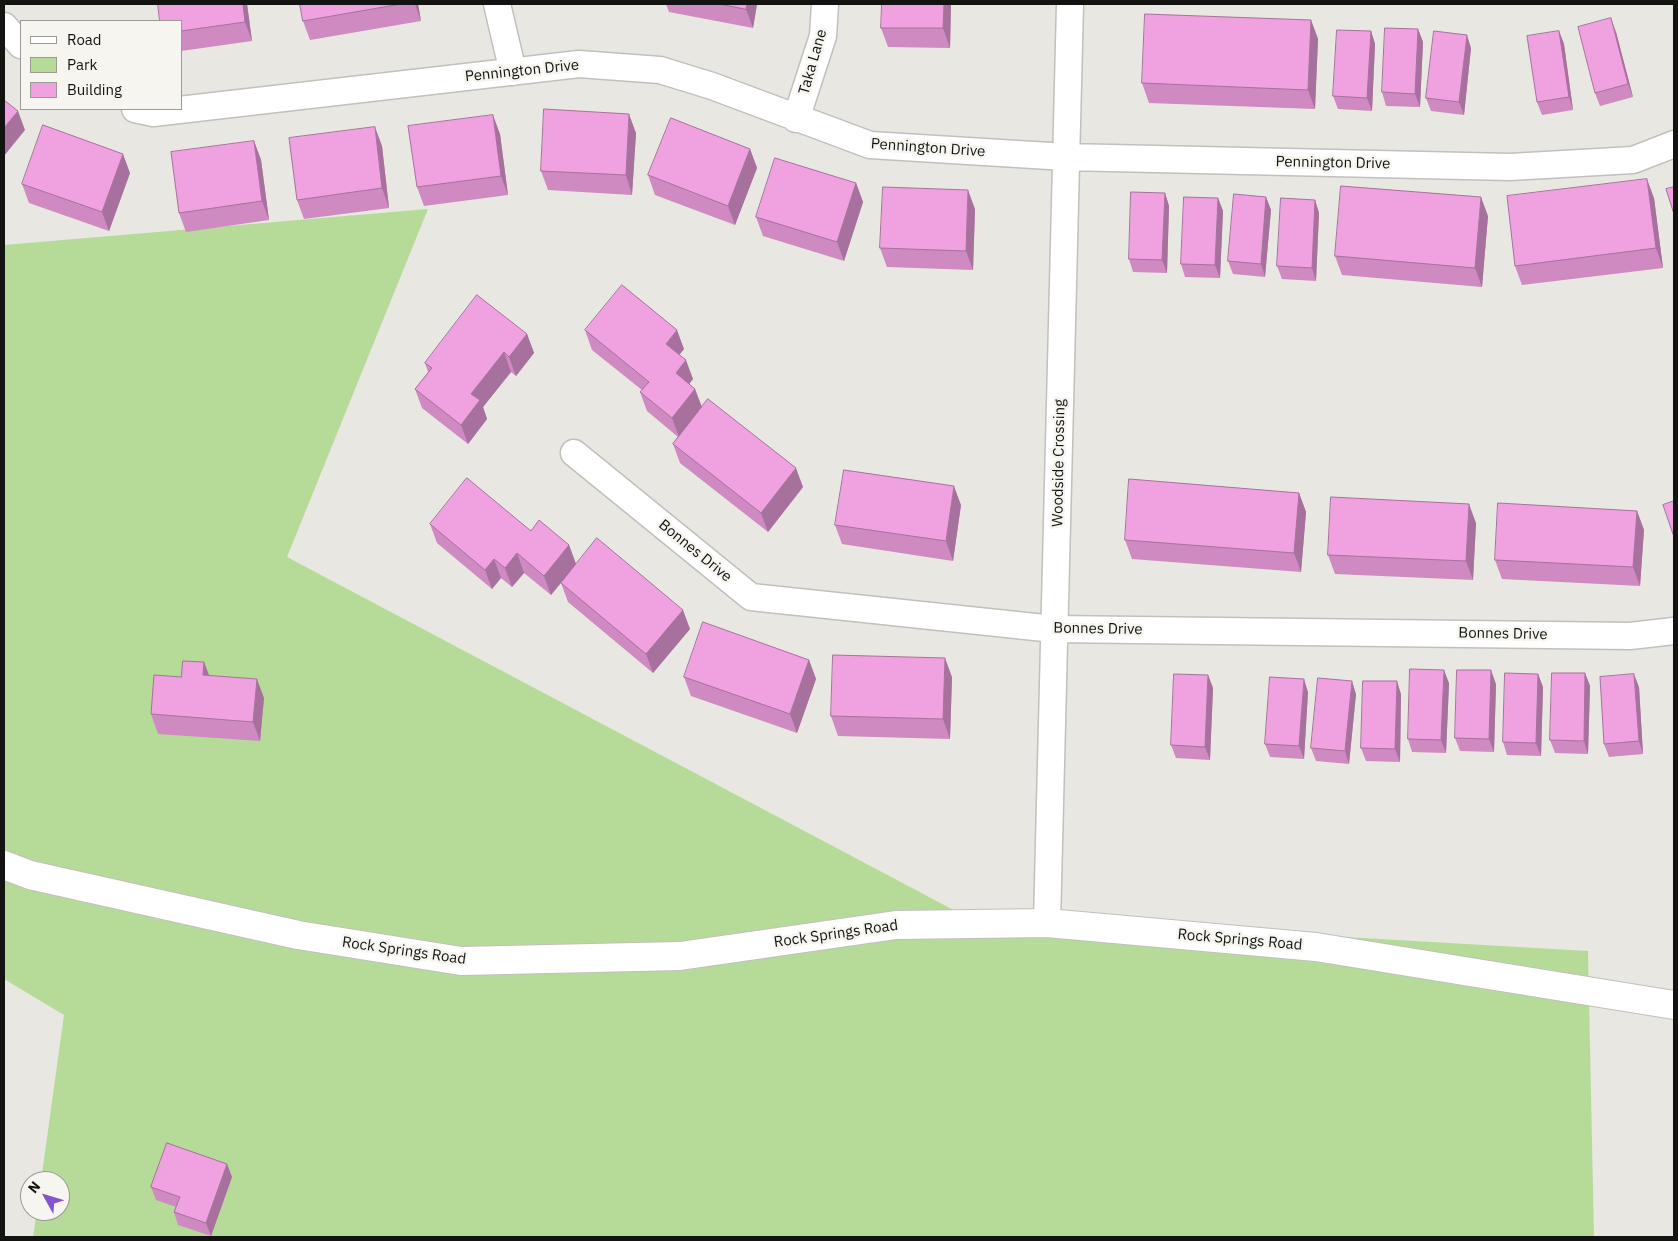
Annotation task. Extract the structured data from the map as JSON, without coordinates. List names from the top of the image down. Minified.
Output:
{"streets":{"street":["Taka Lane","Pennington Drive","Woodside Crossing","Bonnes Drive","Rock Springs Road"]},"crossings":[["Taka Lane","Pennington Drive"],["Pennington Drive","Woodside Crossing"],["Woodside Crossing","Bonnes Drive"],["Woodside Crossing","Rock Springs Road"]],"legend":["Road","Park","Building"],"north":"top left"}
